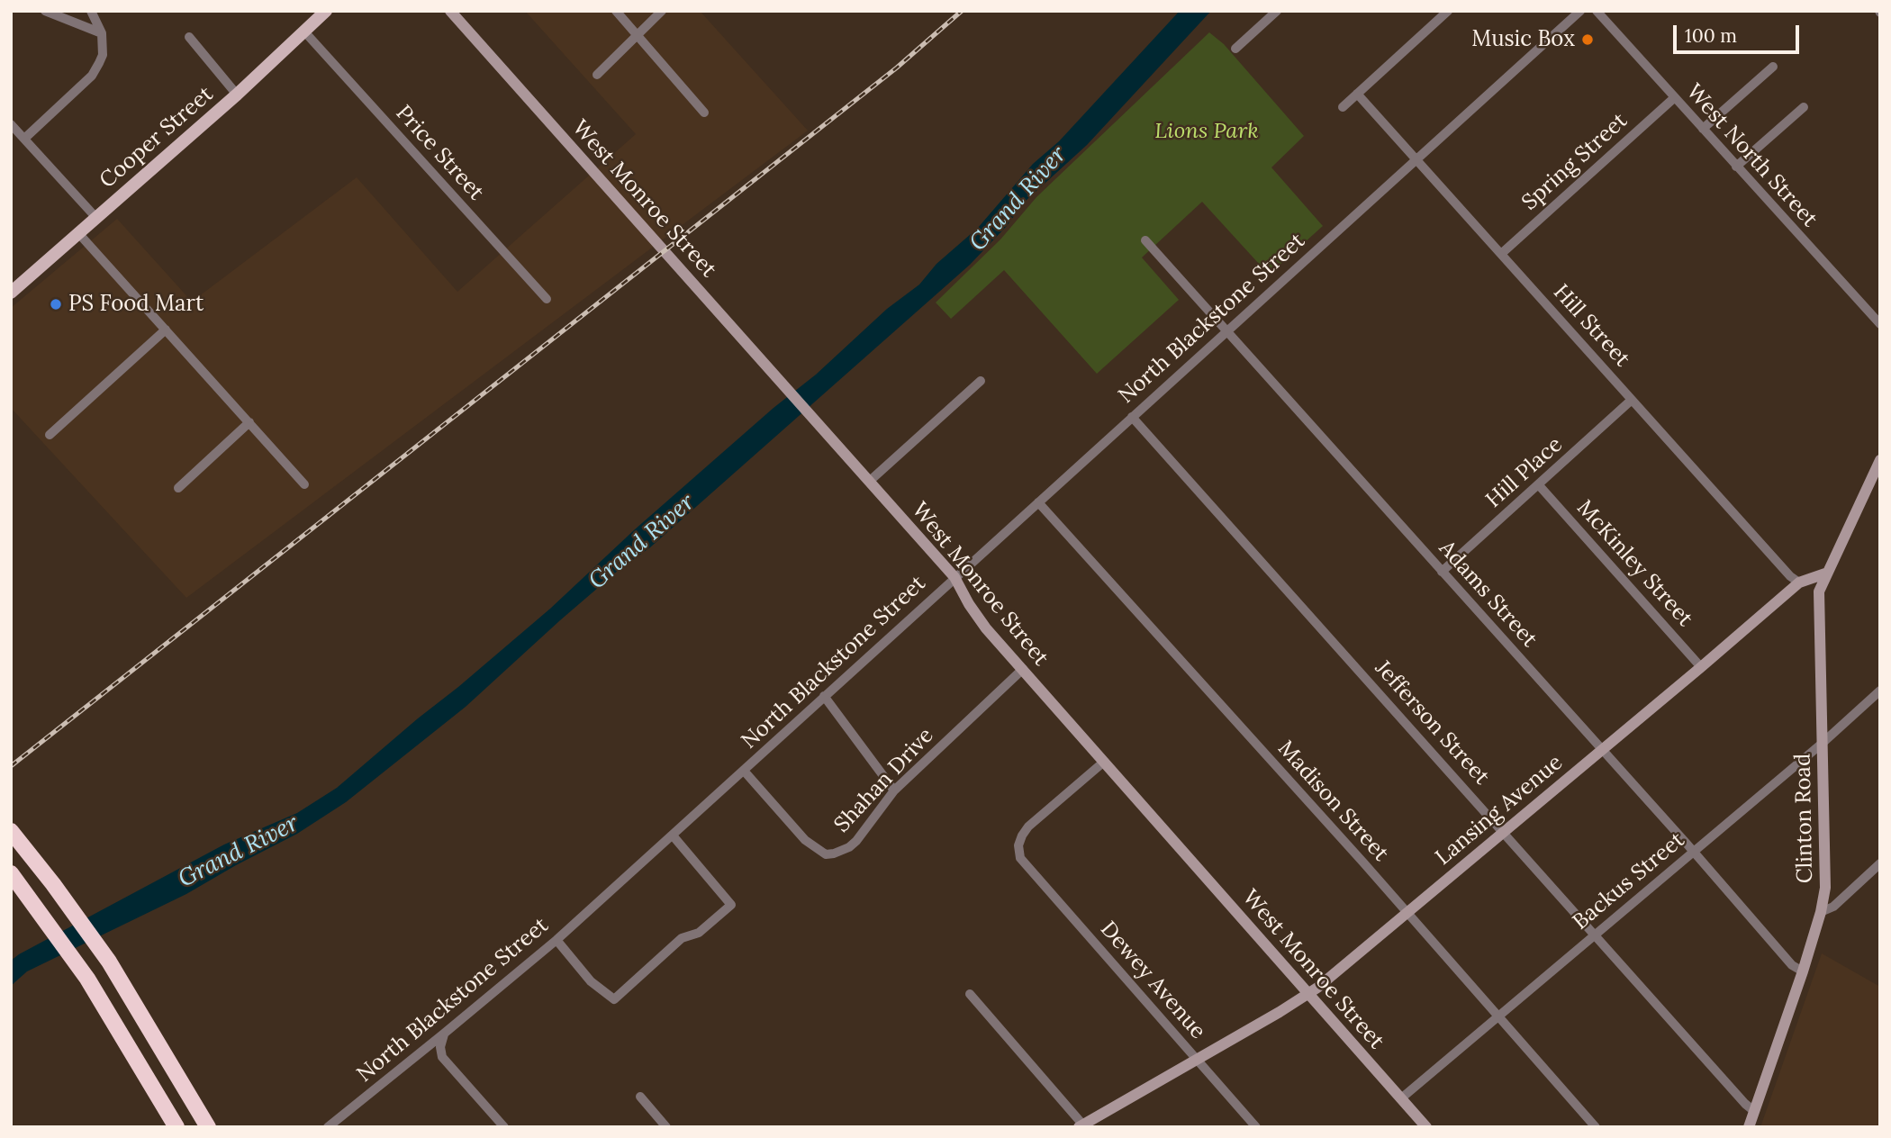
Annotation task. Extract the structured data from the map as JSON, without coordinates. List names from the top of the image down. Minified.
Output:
{"streets":{"main road":["Cooper Street","West Monroe Street","Lansing Avenue","Clinton Road"],"street":["Price Street","West North Street","Spring Street","North Blackstone Street","Hill Street","Hill Place","McKinley Street","Adams Street","Jefferson Street","Shahan Drive","Madison Street","Backus Street","Dewey Avenue"]},"crossings":[["Cooper Street","Price Street"],["West North Street","Spring Street"],["Spring Street","Hill Street"],["West Monroe Street","North Blackstone Street"],["West Monroe Street","Shahan Drive"],["West Monroe Street","Lansing Avenue"],["West Monroe Street","Backus Street"],["West Monroe Street","Dewey Avenue"],["North Blackstone Street","Hill Street"],["North Blackstone Street","Adams Street"],["North Blackstone Street","Jefferson Street"],["North Blackstone Street","Shahan Drive"],["North Blackstone Street","Madison Street"],["Hill Street","Hill Place"],["Hill Street","Lansing Avenue"],["Hill Place","McKinley Street"],["Hill Place","Adams Street"],["McKinley Street","Lansing Avenue"],["Adams Street","Lansing Avenue"],["Adams Street","Clinton Road"],["Adams Street","Backus Street"],["Jefferson Street","Lansing Avenue"],["Jefferson Street","Clinton Road"],["Jefferson Street","Backus Street"],["Madison Street","Lansing Avenue"],["Madison Street","Backus Street"],["Lansing Avenue","Clinton Road"],["Lansing Avenue","Dewey Avenue"],["Clinton Road","Backus Street"]],"water":["Grand River"],"parks":["Lions Park"],"places":["Music Box","PS Food Mart"],"scale_bar":"100 m"}
